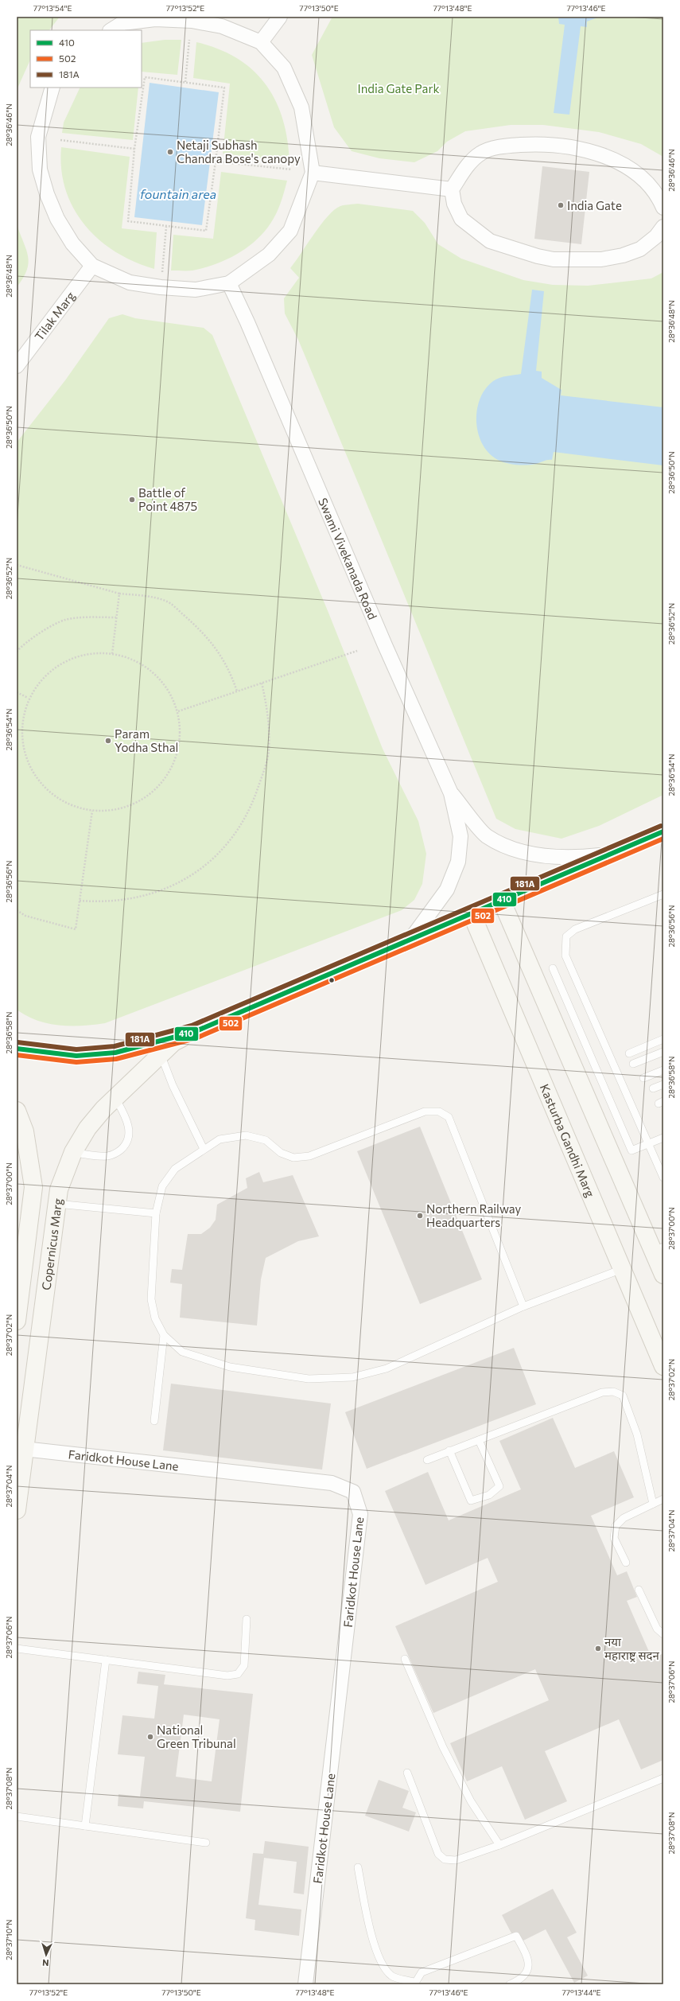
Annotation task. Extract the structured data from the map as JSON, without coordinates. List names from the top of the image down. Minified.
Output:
{"streets":{"main road":["Kasturba Gandhi Marg","Copernicus Marg"],"street":["Tilak Marg","Swami Vivekanada Road","Faridkot House Lane"]},"crossings":[["Copernicus Marg","Faridkot House Lane"]],"water":["fountain area"],"parks":["India Gate Park"],"places":["Netaji Subhash Chandra Bose's canopy","India Gate","Battle of Point 4875","Param Yodha Sthal","Northern Railway Headquarters","नया महाराष्ट्र सदन","National Green Tribunal"],"lines":["transit line 181A","transit line 410","transit line 502"],"legend":["410","502","181A"],"north":"bottom","coordinates":["77°13'54\"E","77°13'52\"E","77°13'50\"E","77°13'48\"E","77°13'46\"E","28°36'46\"N","28°36'48\"N","28°36'50\"N","28°36'52\"N","28°36'54\"N","28°36'56\"N","28°36'58\"N","28°37'00\"N","28°37'02\"N","28°37'04\"N","28°37'06\"N","28°37'08\"N","28°37'10\"N","77°13'44\"E"]}
